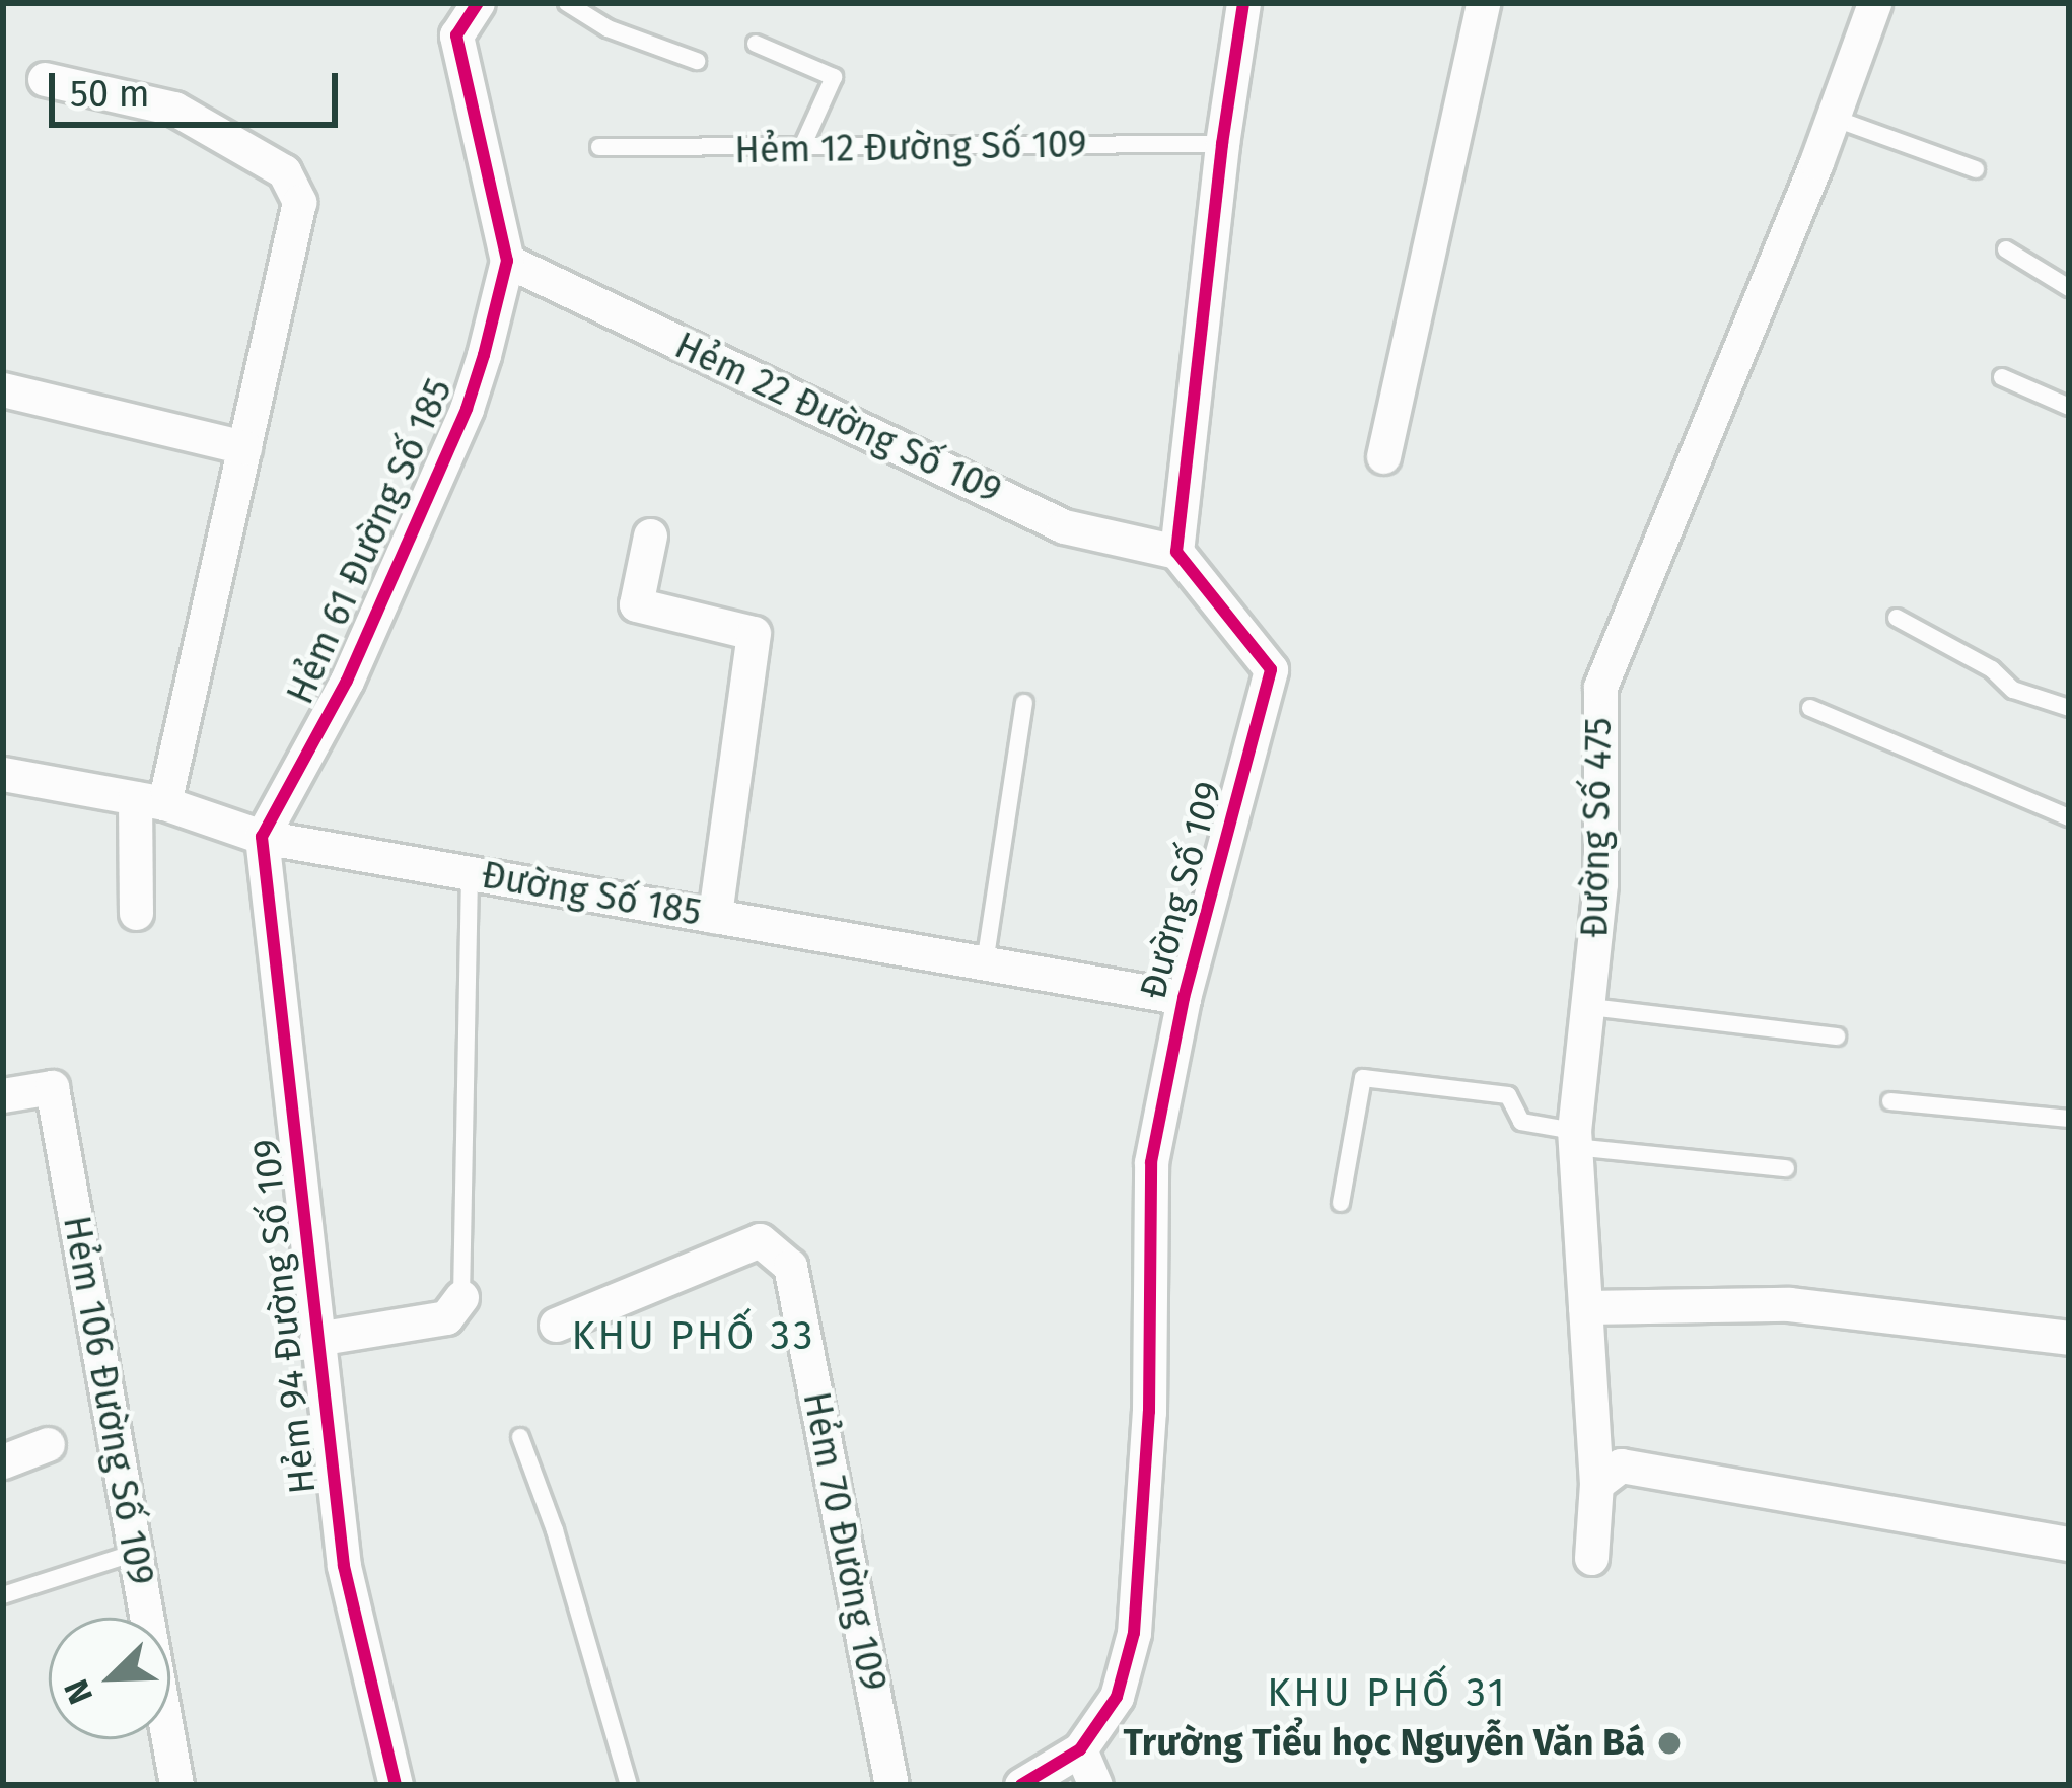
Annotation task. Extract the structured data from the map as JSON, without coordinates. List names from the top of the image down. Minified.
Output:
{"streets":{"street":["Hẻm 22 Đường Số 109","Hẻm 61 Đường Số 185","Đường Số 475","Đường Số 109","Đường Số 185","Hẻm 94 Đường Số 109","Hẻm 106 Đường Số 109","Hẻm 70 Đường 109"],"lane":["Hẻm 12 Đường Số 109"]},"crossings":[["Hẻm 22 Đường Số 109","Hẻm 61 Đường Số 185"],["Hẻm 22 Đường Số 109","Đường Số 109"],["Hẻm 61 Đường Số 185","Đường Số 185"],["Hẻm 61 Đường Số 185","Hẻm 94 Đường Số 109"],["Đường Số 109","Đường Số 185"],["Đường Số 185","Hẻm 94 Đường Số 109"]],"districts":["KHU PHỐ 33","KHU PHỐ 31"],"places":["Trường Tiểu học Nguyễn Văn Bá"],"scale_bar":"50 m","north":"bottom left"}
